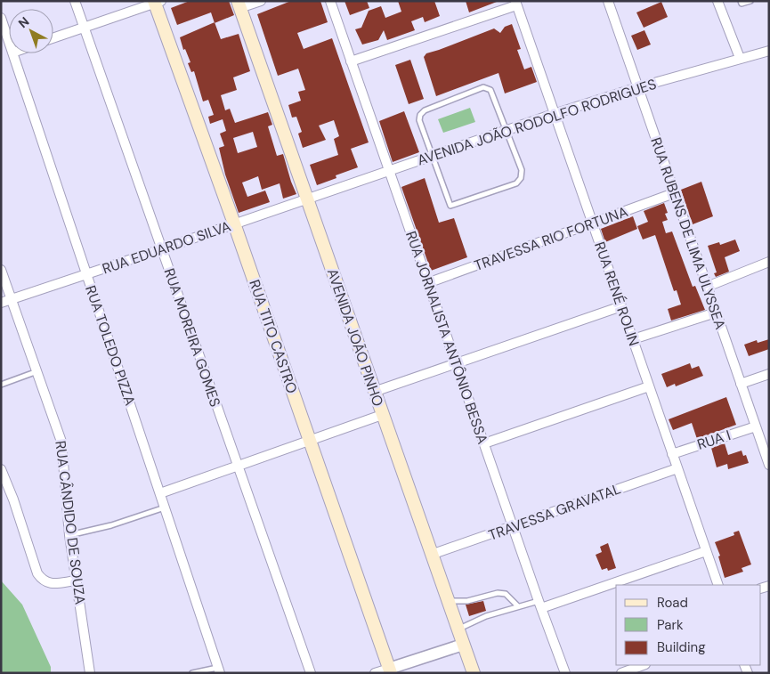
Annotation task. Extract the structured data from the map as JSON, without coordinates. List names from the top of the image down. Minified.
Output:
{"streets":{"main road":["RUA TITO CASTRO","AVENIDA JOÃO PINHO"],"street":["AVENIDA JOÃO RODOLFO RODRIGUES","RUA RUBENS DE LIMA ULYSSEA","TRAVESSA RIO FORTUNA","RUA EDUARDO SILVA","RUA RENÉ ROLIN","RUA MOREIRA GOMES","RUA JORNALISTA ANTÔNIO BESSA","RUA TOLEDO PIZZA","RUA I","TRAVESSA GRAVATAL","RUA CÂNDIDO DE SOUZA"]},"crossings":[["AVENIDA JOÃO RODOLFO RODRIGUES","RUA RUBENS DE LIMA ULYSSEA"],["AVENIDA JOÃO RODOLFO RODRIGUES","RUA EDUARDO SILVA"],["AVENIDA JOÃO RODOLFO RODRIGUES","RUA RENÉ ROLIN"],["AVENIDA JOÃO RODOLFO RODRIGUES","AVENIDA JOÃO PINHO"],["AVENIDA JOÃO RODOLFO RODRIGUES","RUA JORNALISTA ANTÔNIO BESSA"],["RUA RUBENS DE LIMA ULYSSEA","TRAVESSA RIO FORTUNA"],["RUA RUBENS DE LIMA ULYSSEA","RUA I"],["TRAVESSA RIO FORTUNA","RUA RENÉ ROLIN"],["TRAVESSA RIO FORTUNA","RUA JORNALISTA ANTÔNIO BESSA"],["RUA EDUARDO SILVA","RUA TITO CASTRO"],["RUA EDUARDO SILVA","RUA MOREIRA GOMES"],["RUA EDUARDO SILVA","AVENIDA JOÃO PINHO"],["RUA EDUARDO SILVA","RUA TOLEDO PIZZA"],["RUA EDUARDO SILVA","RUA CÂNDIDO DE SOUZA"],["RUA RENÉ ROLIN","RUA I"],["RUA RENÉ ROLIN","TRAVESSA GRAVATAL"],["AVENIDA JOÃO PINHO","TRAVESSA GRAVATAL"],["RUA JORNALISTA ANTÔNIO BESSA","TRAVESSA GRAVATAL"]],"legend":["Road","Park","Building"],"north":"top left"}
